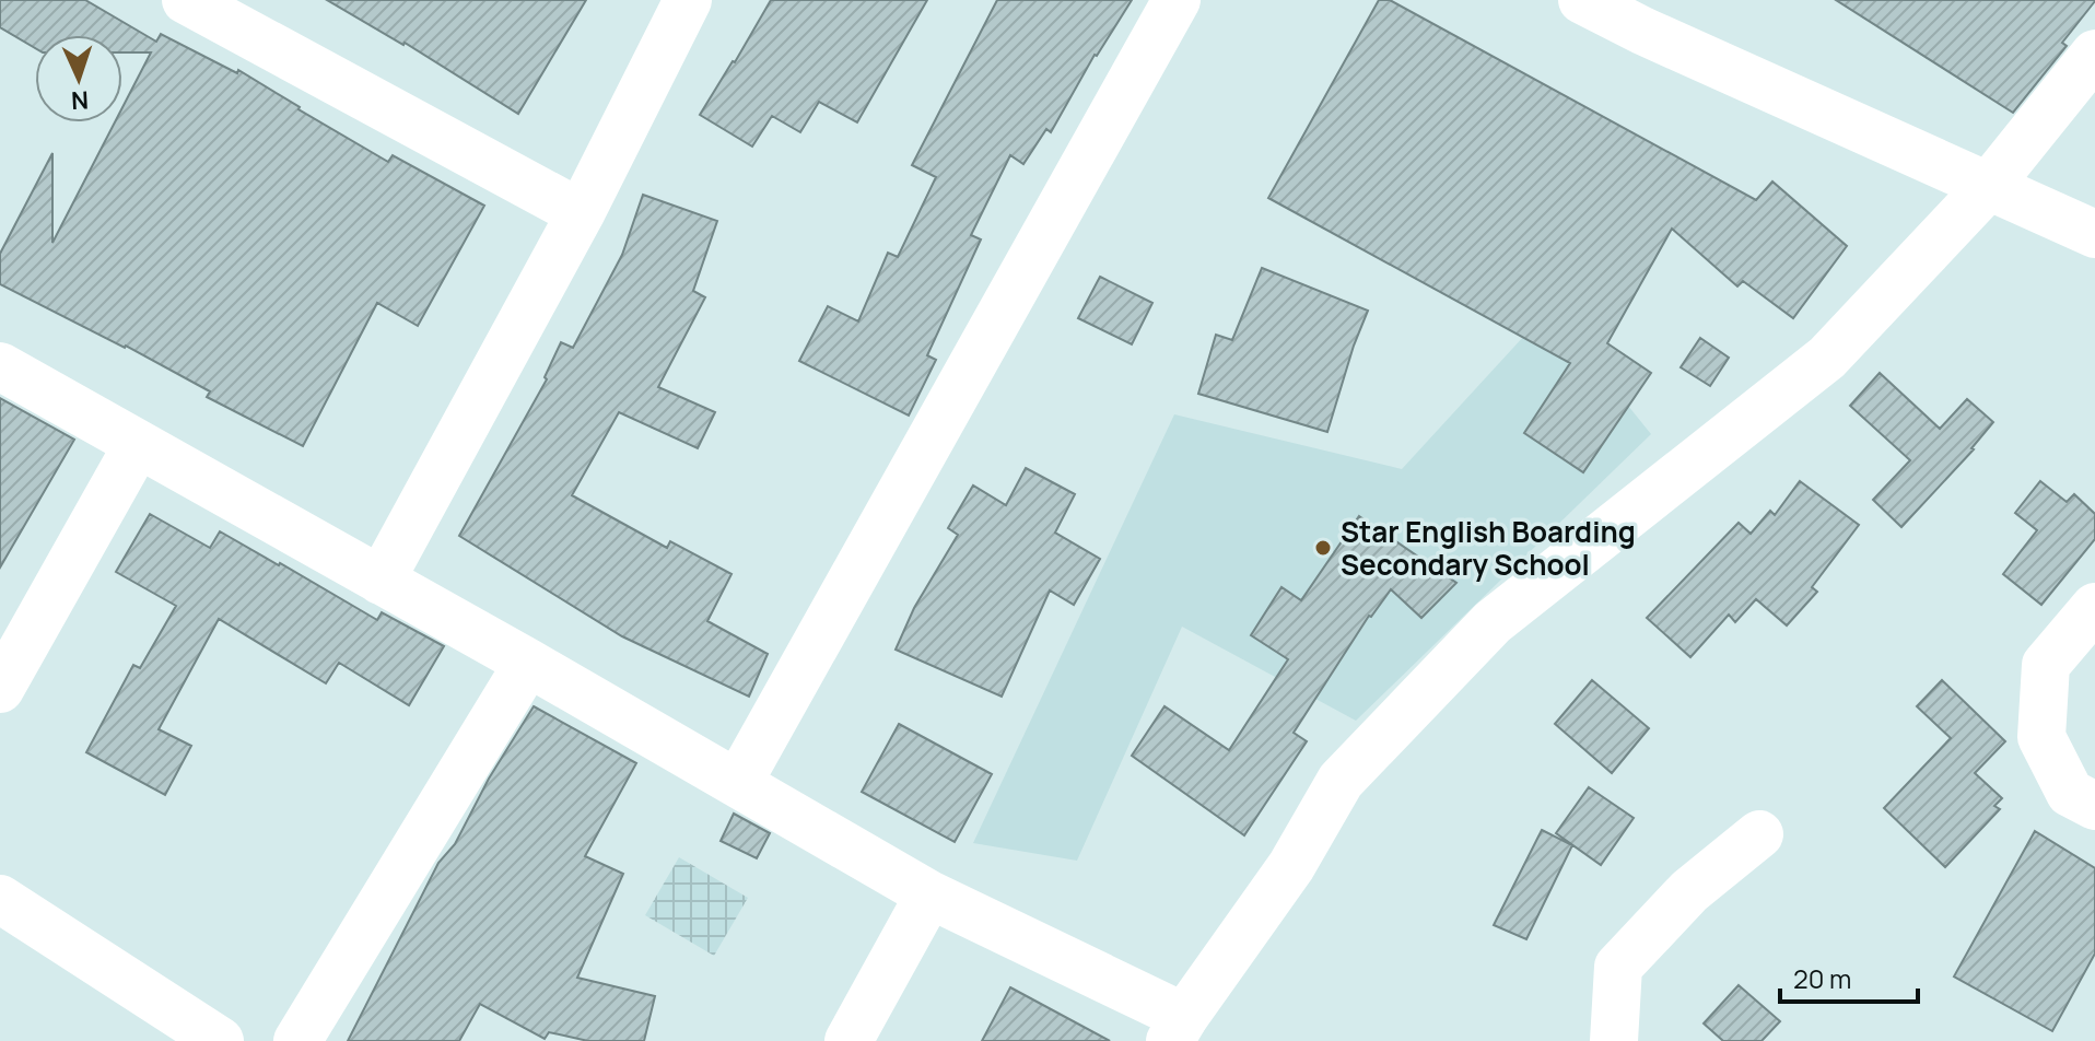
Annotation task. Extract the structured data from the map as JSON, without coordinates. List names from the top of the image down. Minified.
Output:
{"places":["Star English Boarding Secondary School"],"scale_bar":"20 m","north":"bottom"}
